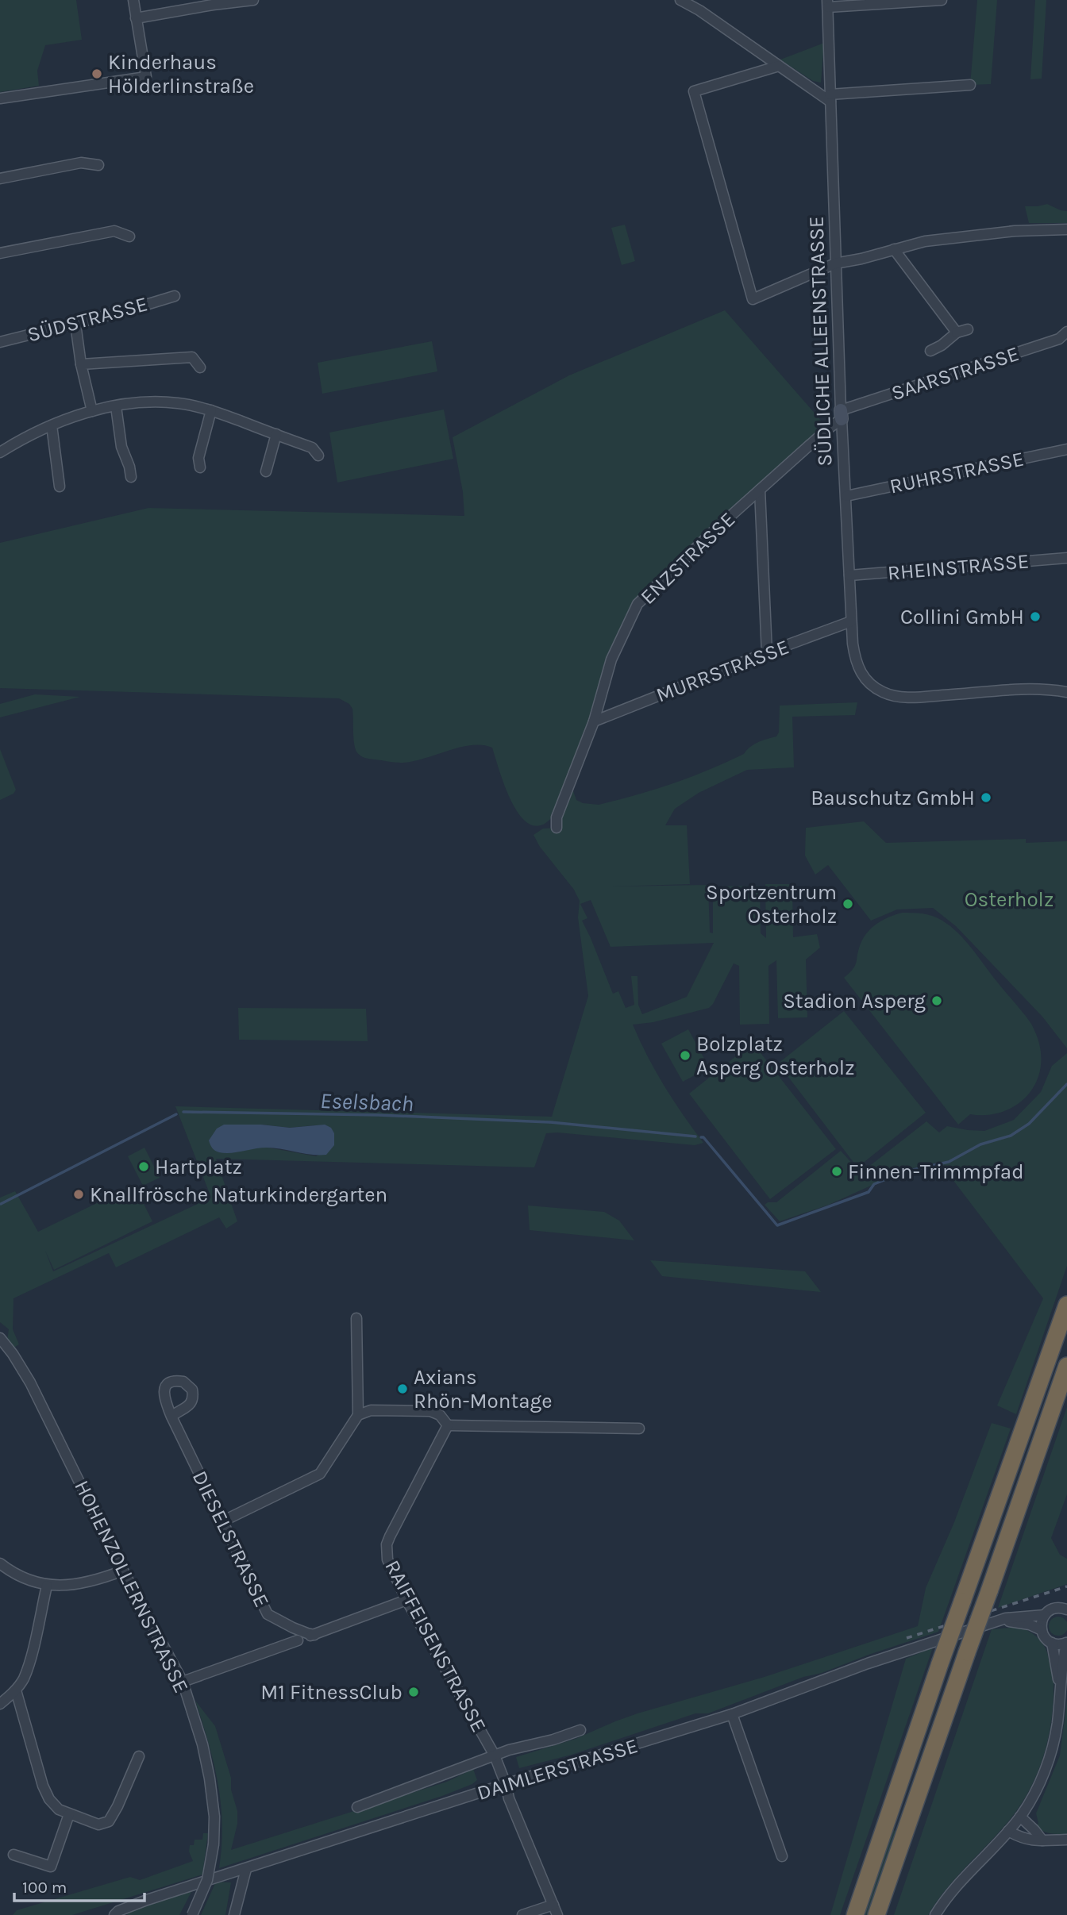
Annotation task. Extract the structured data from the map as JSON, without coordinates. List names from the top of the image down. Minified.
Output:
{"streets":{"street":["SÜDSTRASSE","SÜDLICHE ALLEENSTRASSE","SAARSTRASSE","RUHRSTRASSE","ENZSTRASSE","RHEINSTRASSE","MURRSTRASSE","DIESELSTRASSE","HOHENZOLLERNSTRASSE","RAIFFEISENSTRASSE","DAIMLERSTRASSE"]},"crossings":[["SÜDLICHE ALLEENSTRASSE","SAARSTRASSE"],["SÜDLICHE ALLEENSTRASSE","RUHRSTRASSE"],["SÜDLICHE ALLEENSTRASSE","ENZSTRASSE"],["SÜDLICHE ALLEENSTRASSE","RHEINSTRASSE"],["SÜDLICHE ALLEENSTRASSE","MURRSTRASSE"],["SAARSTRASSE","ENZSTRASSE"],["ENZSTRASSE","MURRSTRASSE"],["RAIFFEISENSTRASSE","DAIMLERSTRASSE"]],"water":["Eselsbach"],"parks":["Osterholz"],"places":["Kinderhaus Hölderlinstraße","Collini GmbH","Bauschutz GmbH","Sportzentrum Osterholz","Stadion Asperg","Bolzplatz Asperg Osterholz","Hartplatz","Finnen-Trimmpfad","Knallfrösche Naturkindergarten","Axians Rhön-Montage","M1 FitnessClub"],"scale_bar":"100 m"}
